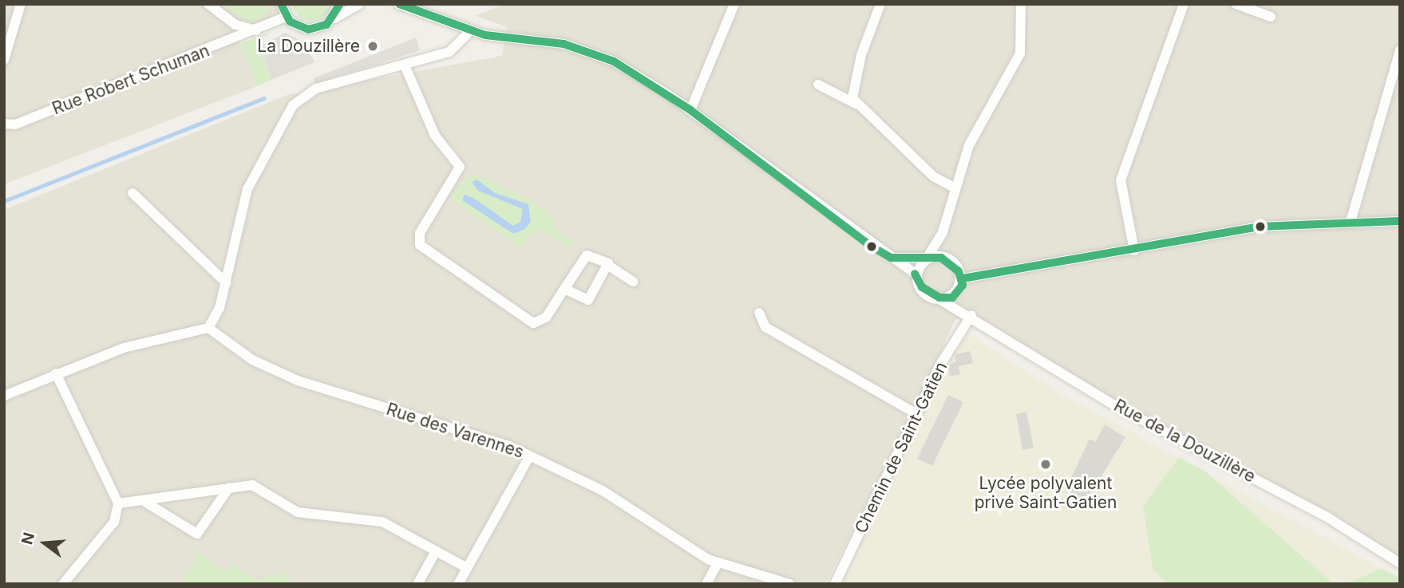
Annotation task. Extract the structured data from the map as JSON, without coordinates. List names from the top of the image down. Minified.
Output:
{"streets":{"street":["Rue Robert Schuman","Rue des Varennes","Rue de la Douzillère","Chemin de Saint-Gatien"]},"crossings":[["Rue de la Douzillère","Chemin de Saint-Gatien"]],"places":["La Douzillère","Lycée polyvalent privé Saint-Gatien"],"north":"left"}
